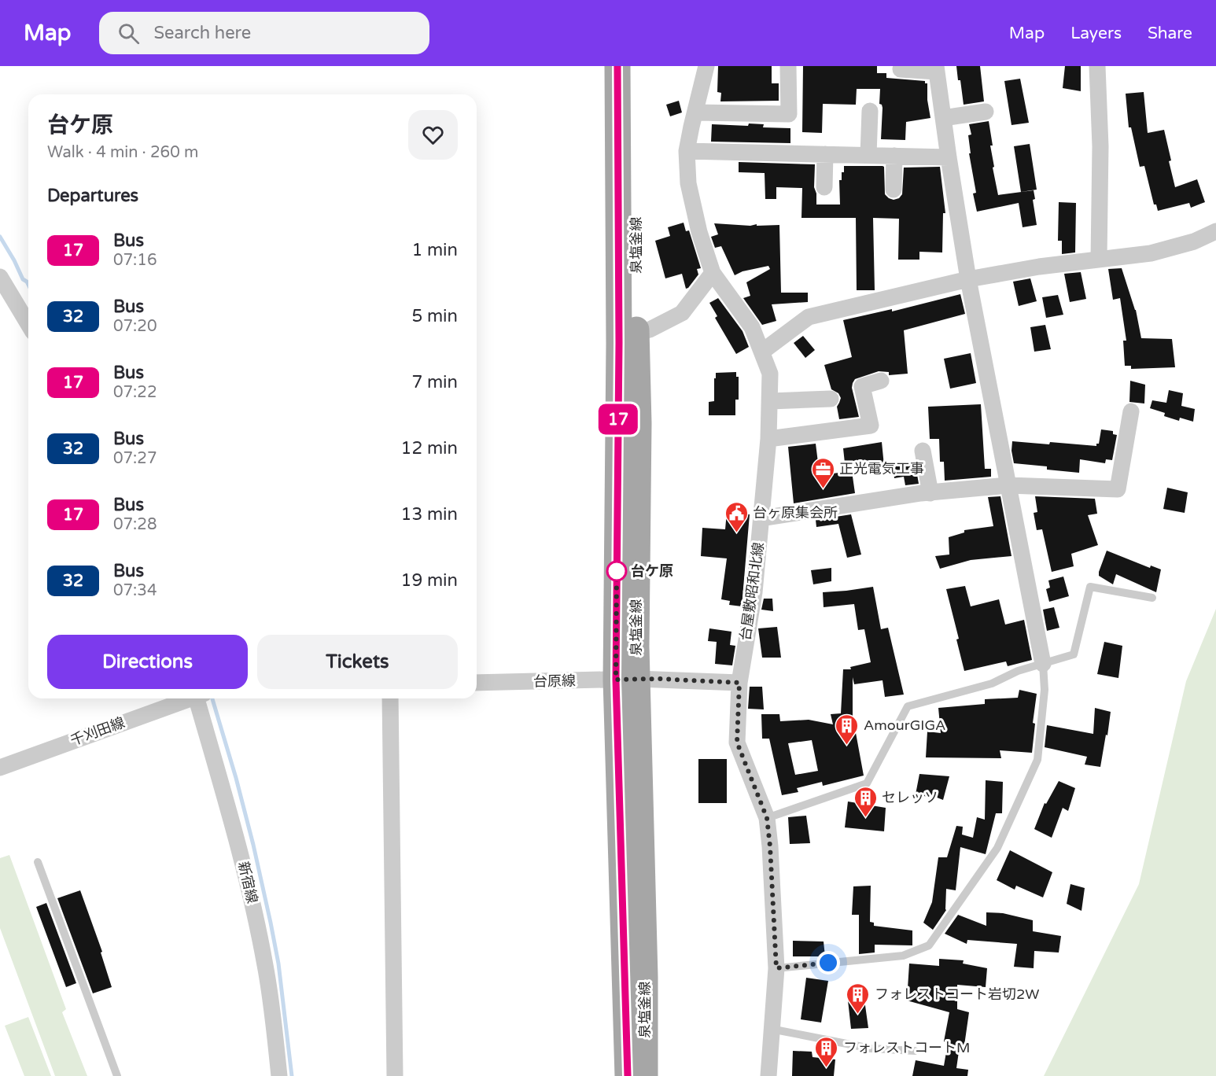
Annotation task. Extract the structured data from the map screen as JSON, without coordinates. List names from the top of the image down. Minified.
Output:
{"streets":{"main road":["泉塩釜線"],"street":["台屋敷昭和北線","台原線","千刈田線","新宿線"]},"crossings":[["泉塩釜線","台原線"],["台屋敷昭和北線","台原線"]],"places":{"office":["正光電気工事"],"public building":["台ヶ原集会所"],"other":["台ケ原"],"building":["AmourGIGA","セレッソ","フォレストコート岩切2W","フォレストコートM"]},"lines":["bus line 17"],"page":{"header":"Map","search":"Search here","nav":["Map","Layers","Share"],"on_map":"17","heading":[["台ケ原","Walk · 4 min · 260 m"],"Departures"],"list":[{"mark":"17","name":"Bus","note":"07:16","value":"1 min"},{"mark":"32","name":"Bus","note":"07:20","value":"5 min"},{"mark":"17","name":"Bus","note":"07:22","value":"7 min"},{"mark":"32","name":"Bus","note":"07:27","value":"12 min"},{"mark":"17","name":"Bus","note":"07:28","value":"13 min"},{"mark":"32","name":"Bus","note":"07:34","value":"19 min"}],"buttons":["Directions","Tickets"]}}
